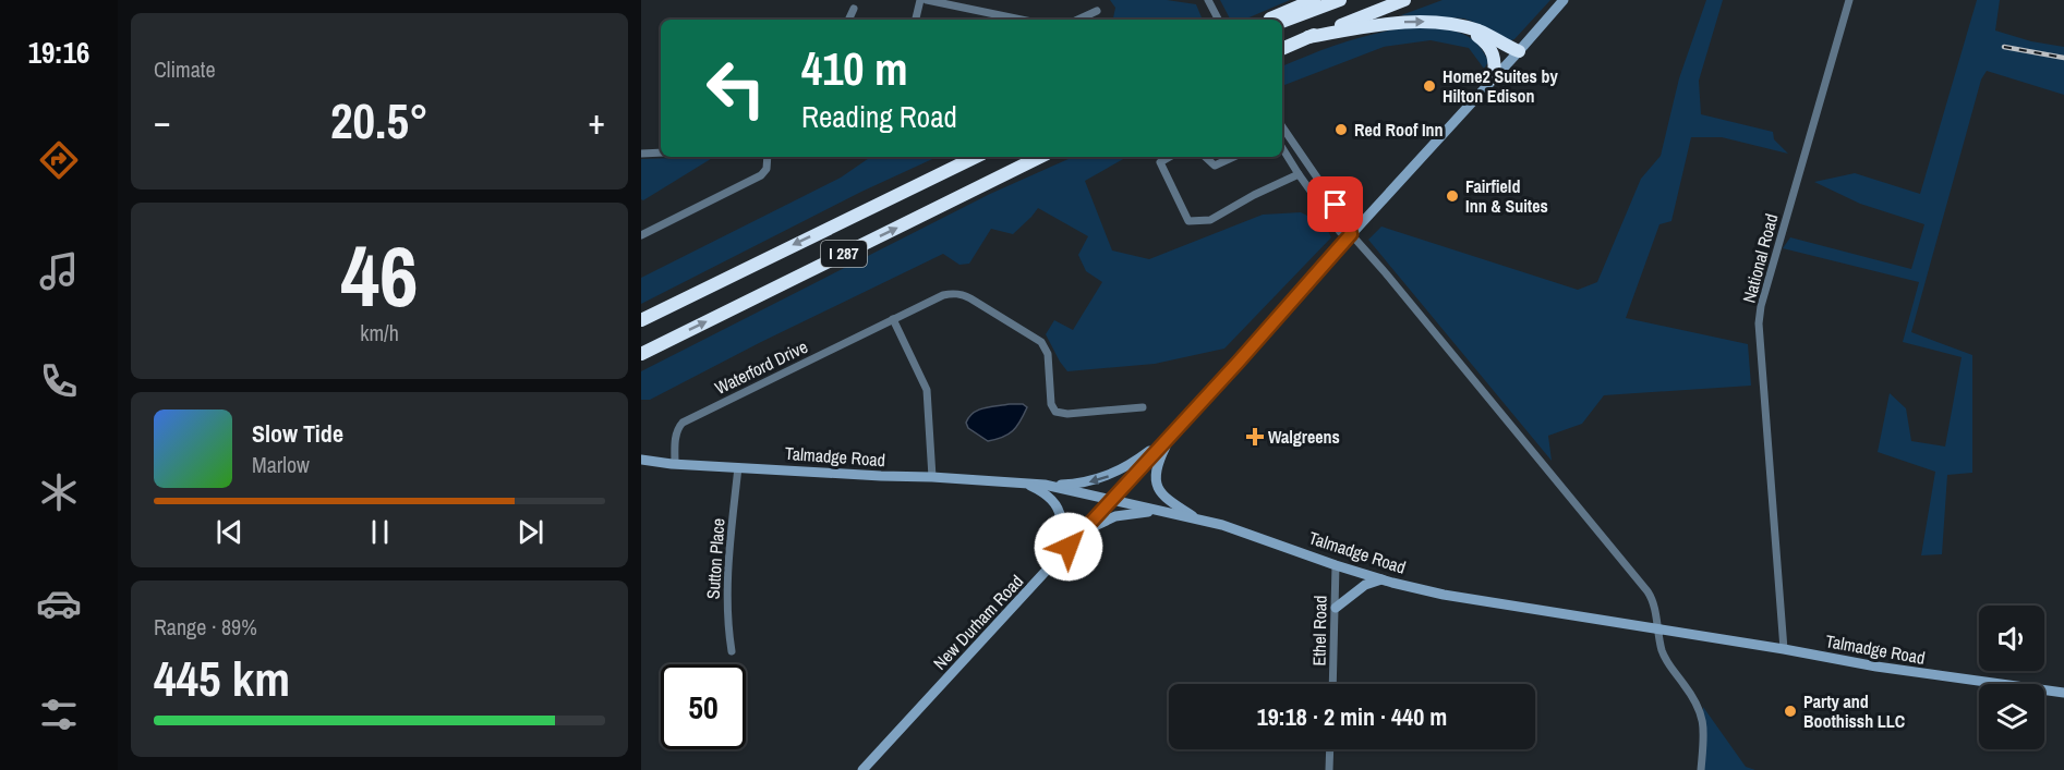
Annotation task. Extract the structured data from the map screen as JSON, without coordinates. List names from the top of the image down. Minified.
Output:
{"streets":{"highway":["I 287"],"street":["National Road","Waterford Drive","Talmadge Road","Sutton Place","New Durham Road","Ethel Road"]},"crossings":[["National Road","Talmadge Road"],["Waterford Drive","Talmadge Road"],["Talmadge Road","Sutton Place"],["Talmadge Road","New Durham Road"],["Talmadge Road","Ethel Road"]],"places":{"other":["Home2 Suites by Hilton Edison","Red Roof Inn","Fairfield Inn & Suites","Party and Boothissh LLC"],"health":["Walgreens"]},"page":{"tabs":"19:16","tile":["Climate",["46","km/h"],["Range · 89%","445 km"]],"turn":["410 m","Reading Road"],"heat":["−","20.5°","+"],"song":["Slow Tide","Marlow"],"limit":"50","trip":"19:18 · 2 min · 440 m"}}
